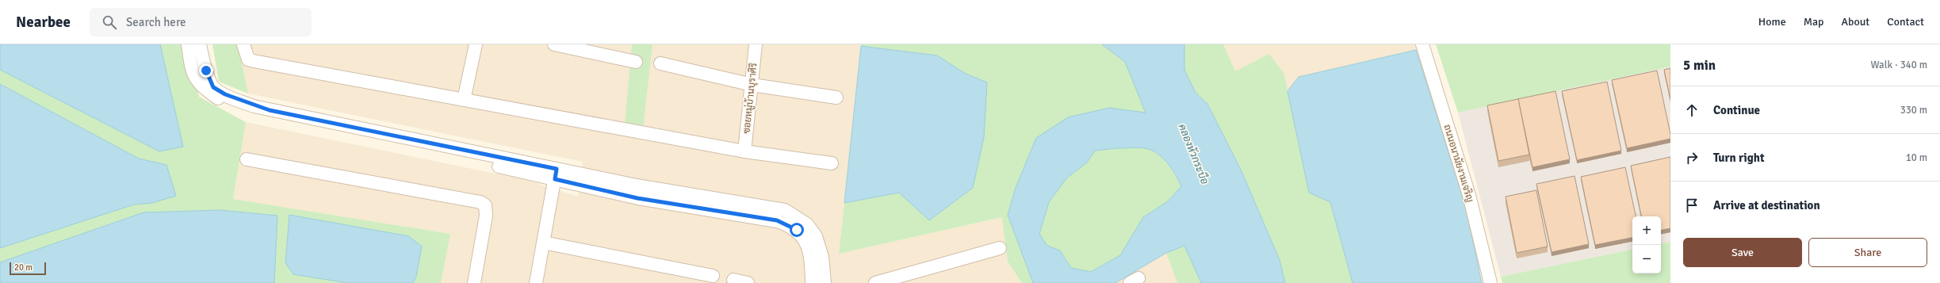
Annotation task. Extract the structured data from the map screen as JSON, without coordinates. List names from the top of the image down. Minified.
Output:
{"streets":{"street":["ซอยหมู่บ้านบุราศิริ","ถนนอนามัยงามเจริญ"]},"water":["คลองหัวกระบือ"],"scale_bar":"20 m","page":{"header":"Nearbee","search":"Search here","nav":["Home","Map","About","Contact"],"heading":["5 min","Walk · 340 m"],"list":[["Continue","330 m"],["Turn right","10 m"],"Arrive at destination"],"map_buttons":["+","−"],"buttons":["Save","Share"],"scale":"20 m"}}
